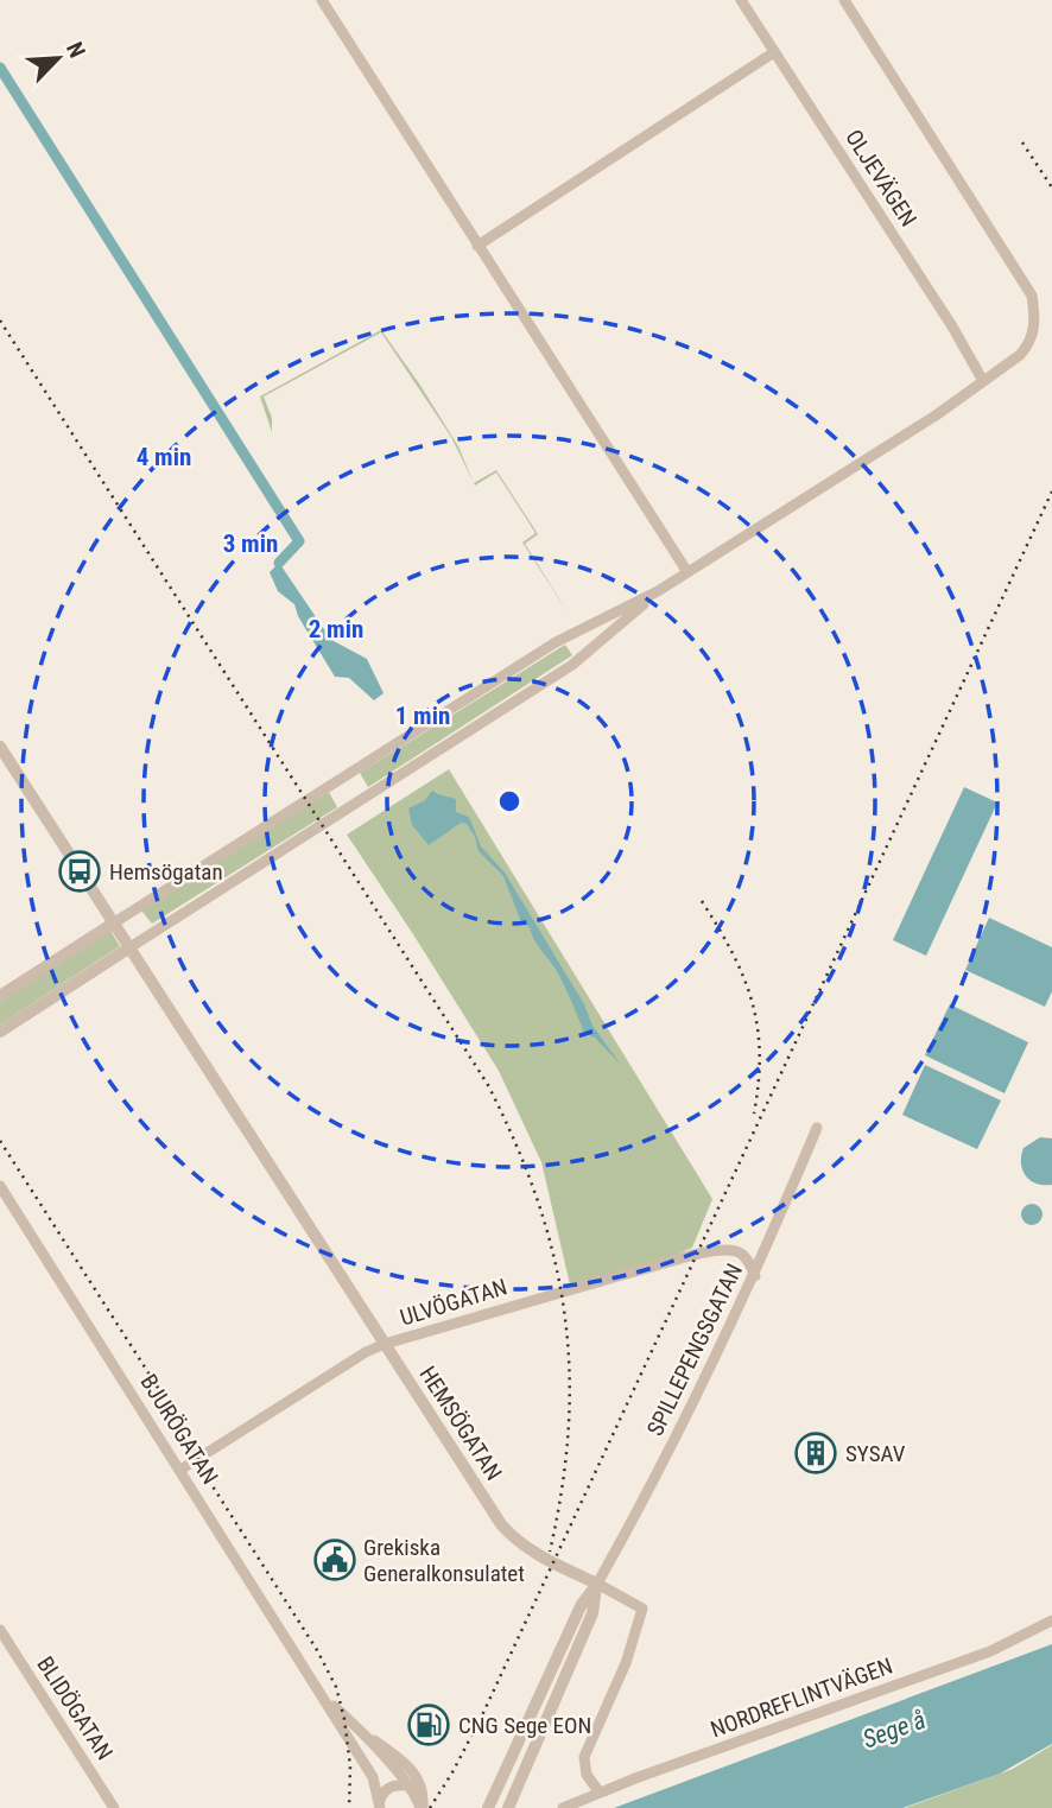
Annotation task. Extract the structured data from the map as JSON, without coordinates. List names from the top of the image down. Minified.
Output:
{"streets":{"street":["OLJEVÄGEN","ULVÖGATAN","SPILLEPENGSGATAN","HEMSÖGATAN","BJURÖGATAN","NORDREFLINTVÄGEN","BLIDÖGATAN"]},"crossings":[["ULVÖGATAN","SPILLEPENGSGATAN"],["ULVÖGATAN","HEMSÖGATAN"],["ULVÖGATAN","BJURÖGATAN"],["SPILLEPENGSGATAN","HEMSÖGATAN"]],"water":["Sege å"],"places":{"bus stop":["Hemsögatan"],"building":["SYSAV"],"public building":["Grekiska Generalkonsulatet"],"fuel station":["CNG Sege EON"]},"north":"top right","rings":["4 min","3 min","2 min","1 min"]}
